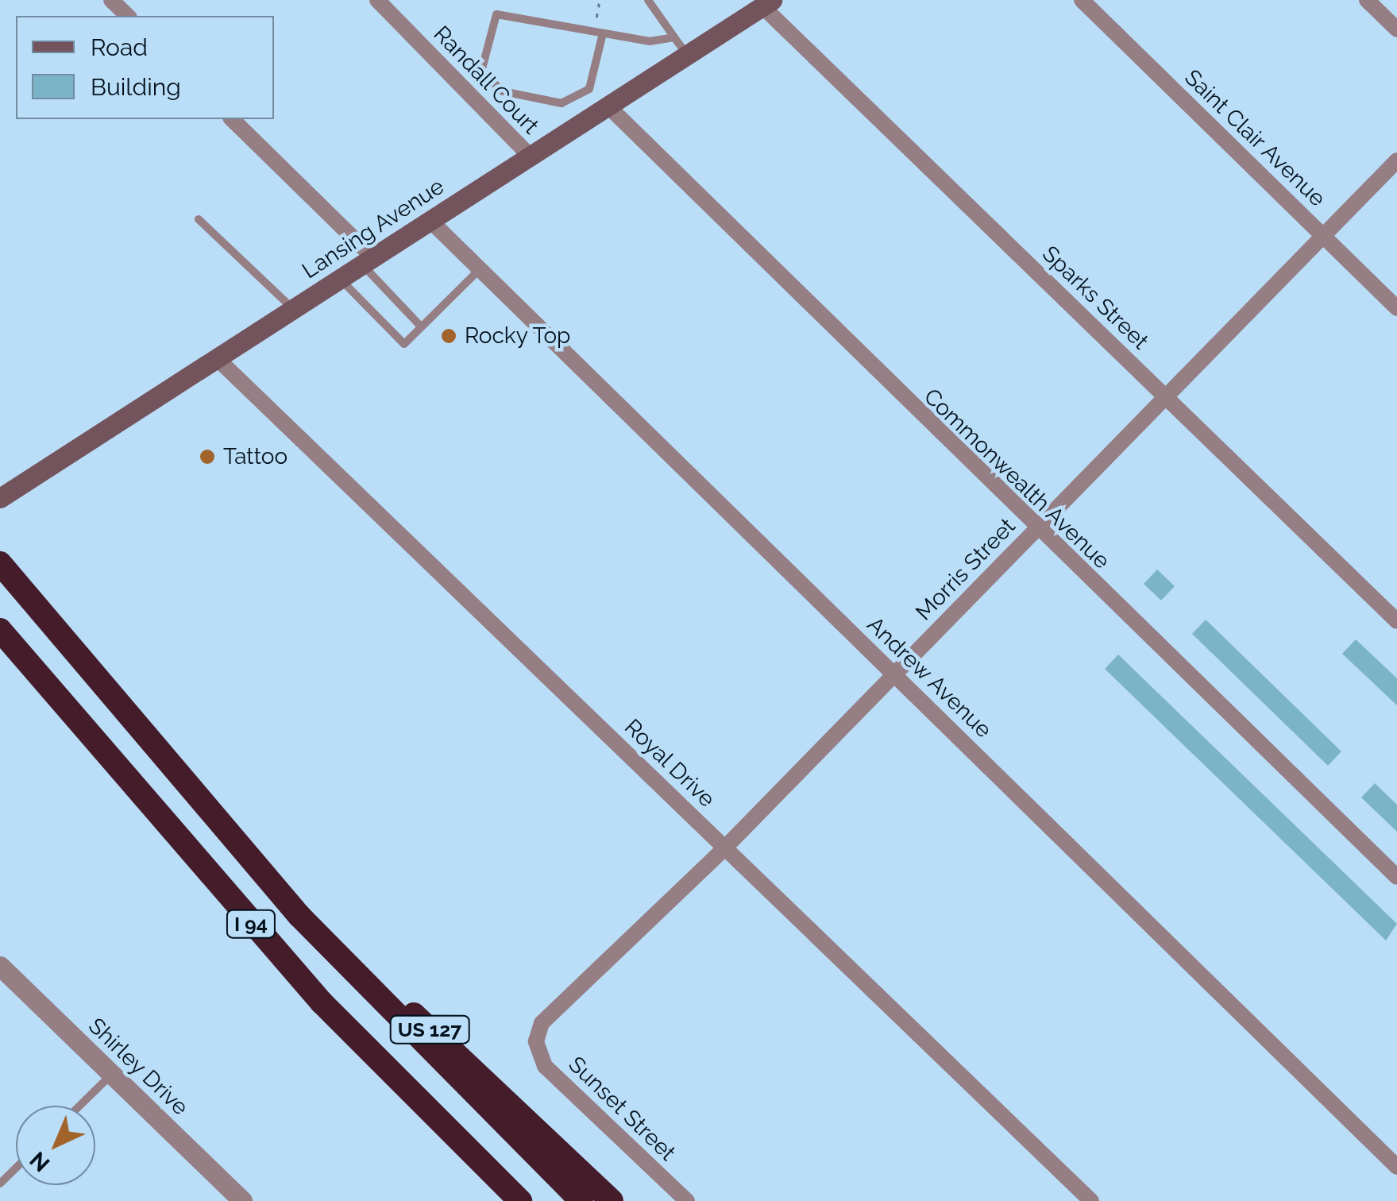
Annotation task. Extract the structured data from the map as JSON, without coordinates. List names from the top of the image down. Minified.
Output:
{"streets":{"highway":["I 94","US 127"],"main road":["Lansing Avenue"],"street":["Randall Court","Saint Clair Avenue","Sparks Street","Commonwealth Avenue","Morris Street","Andrew Avenue","Royal Drive","Shirley Drive","Sunset Street"]},"crossings":[["Randall Court","Lansing Avenue"],["Saint Clair Avenue","Morris Street"],["Lansing Avenue","Sparks Street"],["Lansing Avenue","Commonwealth Avenue"],["Lansing Avenue","Andrew Avenue"],["Lansing Avenue","Royal Drive"],["Sparks Street","Morris Street"],["Commonwealth Avenue","Morris Street"],["Morris Street","Andrew Avenue"],["Morris Street","Royal Drive"],["Morris Street","Sunset Street"],["I 94","US 127"]],"places":["Rocky Top","Tattoo"],"legend":["Road","Building"],"north":"bottom left"}
